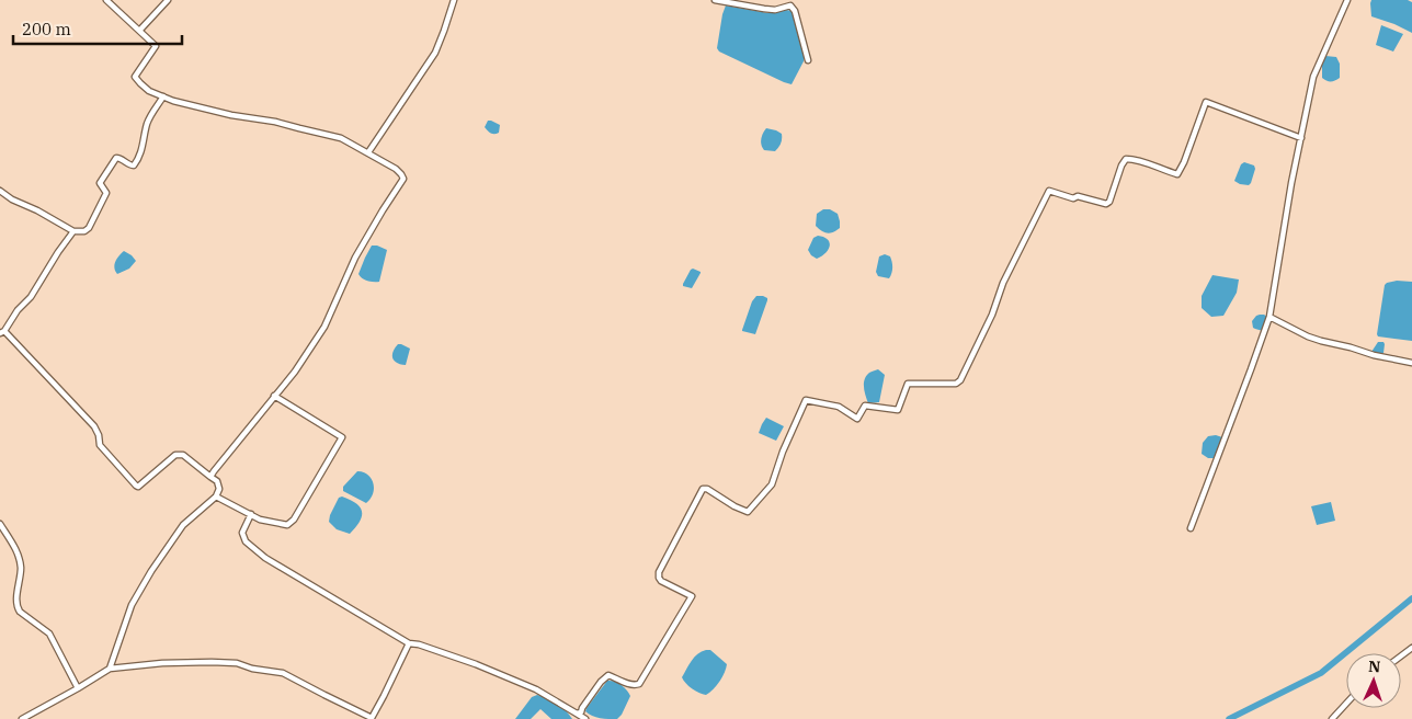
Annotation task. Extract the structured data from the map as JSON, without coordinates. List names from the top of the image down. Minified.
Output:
{"scale_bar":"200 m","north":"top"}
